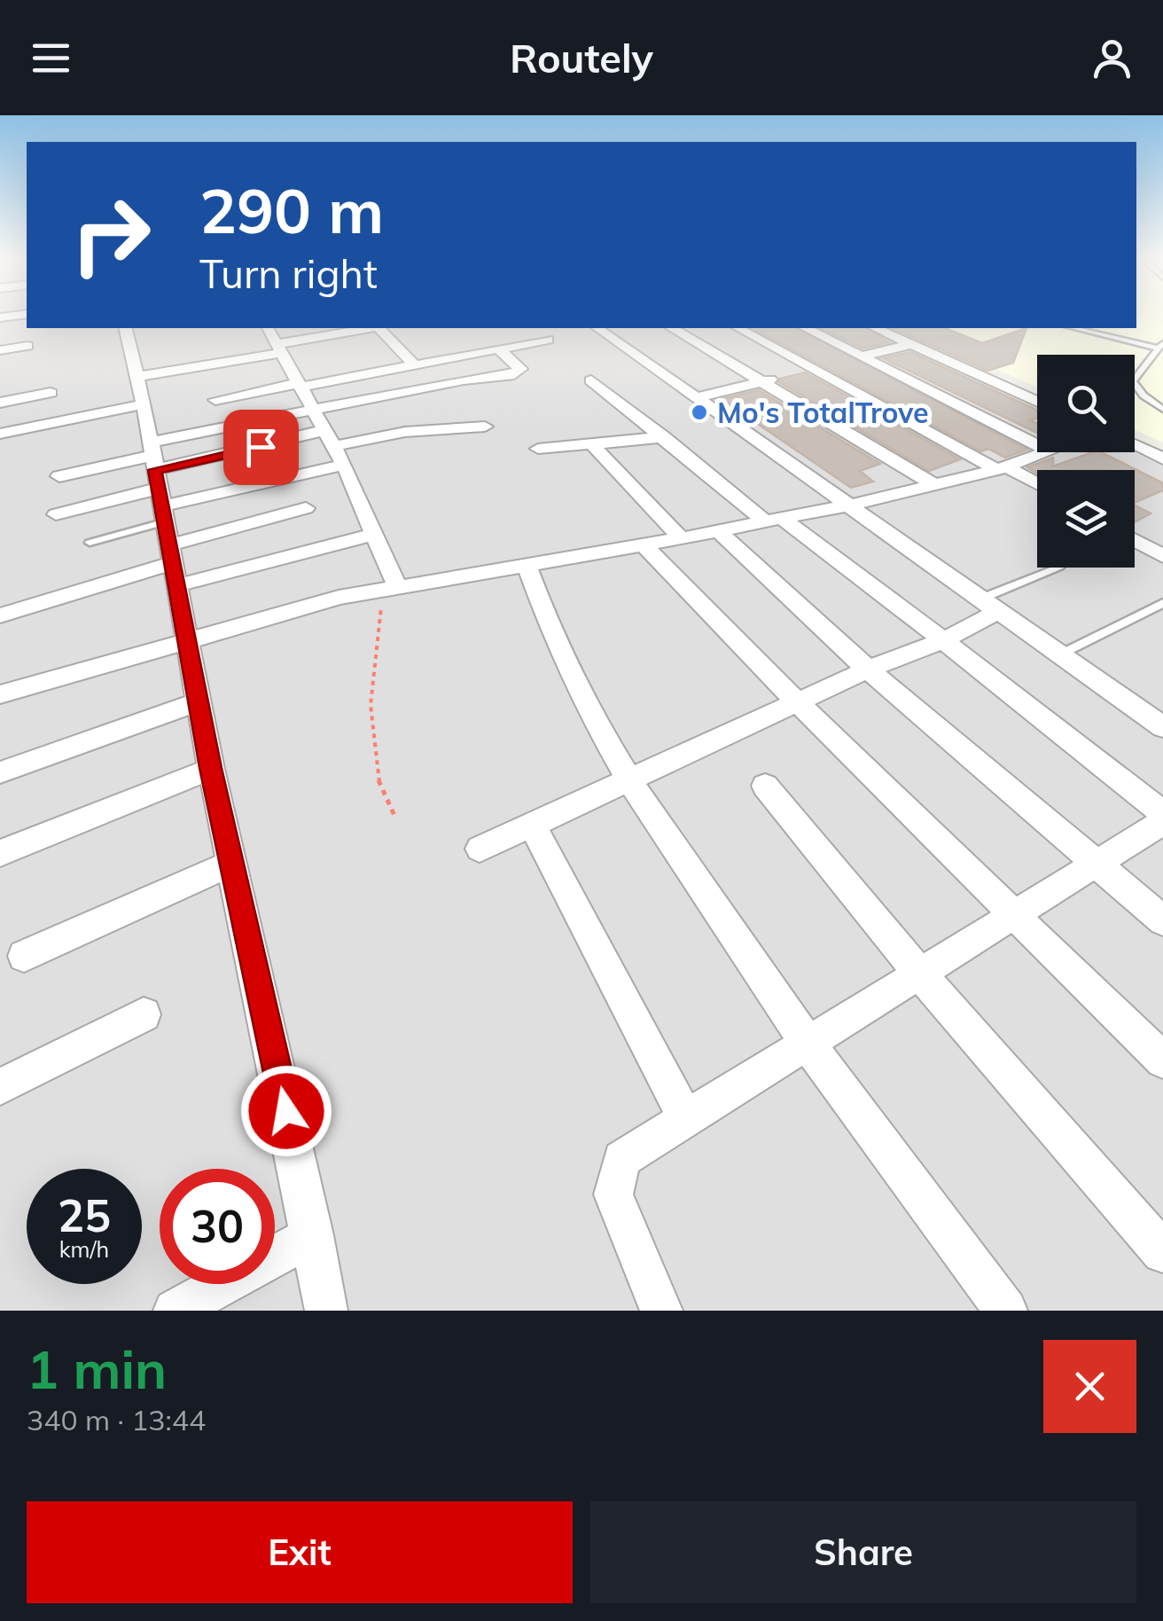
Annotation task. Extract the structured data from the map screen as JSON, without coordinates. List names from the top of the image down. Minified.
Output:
{"places":["Mo's TotalTrove"],"page":{"header":"Routely","turn":["290 m","Turn right"],"speed":"25 km/h","limit":"30","heading":["1 min","340 m · 13:44"],"buttons":["Exit","Share"]}}
